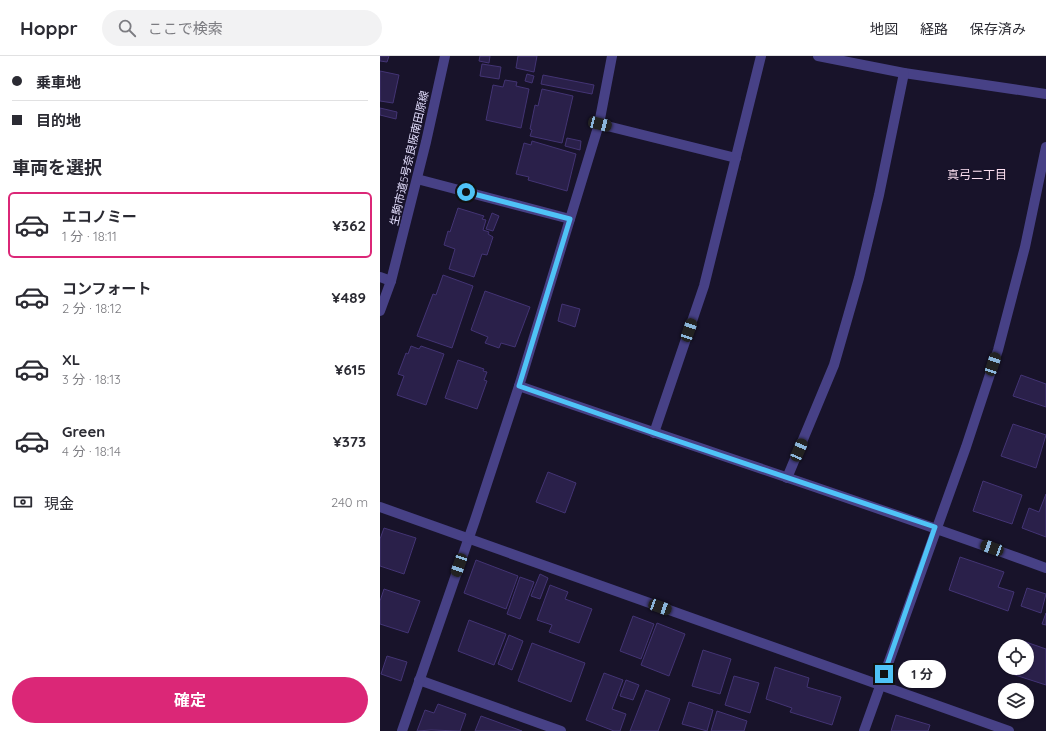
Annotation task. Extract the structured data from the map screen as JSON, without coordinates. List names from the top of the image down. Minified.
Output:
{"streets":{"street":["生駒市道5号奈良阪南田原線"]},"districts":["真弓二丁目"],"page":{"header":"Hoppr","search":"ここで検索","nav":["地図","経路","保存済み"],"banner":["乗車地","目的地"],"heading":"車両を選択","list":[{"name":"エコノミー","note":"1 分 · 18:11","value":"¥362"},{"name":"コンフォート","note":"2 分 · 18:12","value":"¥489"},{"name":"XL","note":"3 分 · 18:13","value":"¥615"},{"name":"Green","note":"4 分 · 18:14","value":"¥373"}],"pay":["現金","240 m"],"bubble":"1 分","buttons":"確定"}}
